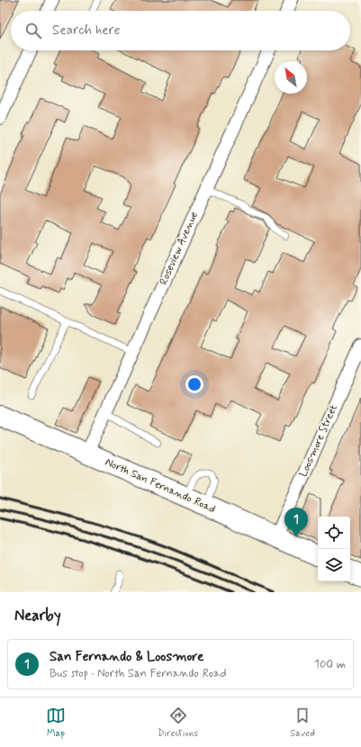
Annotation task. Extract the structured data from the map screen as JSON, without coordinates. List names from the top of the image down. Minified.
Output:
{"streets":{"main road":["North San Fernando Road"],"street":["Roseview Avenue","Loosmore Street"]},"crossings":[["Roseview Avenue","North San Fernando Road"],["Loosmore Street","North San Fernando Road"]],"north":"top left","page":{"search":"Search here","pins":"1","heading":"Nearby","list":[{"mark":"1","name":"San Fernando & Loosmore","note":"Bus stop · North San Fernando Road","value":"100 m"}],"nav":["Map","Directions","Saved"]}}
